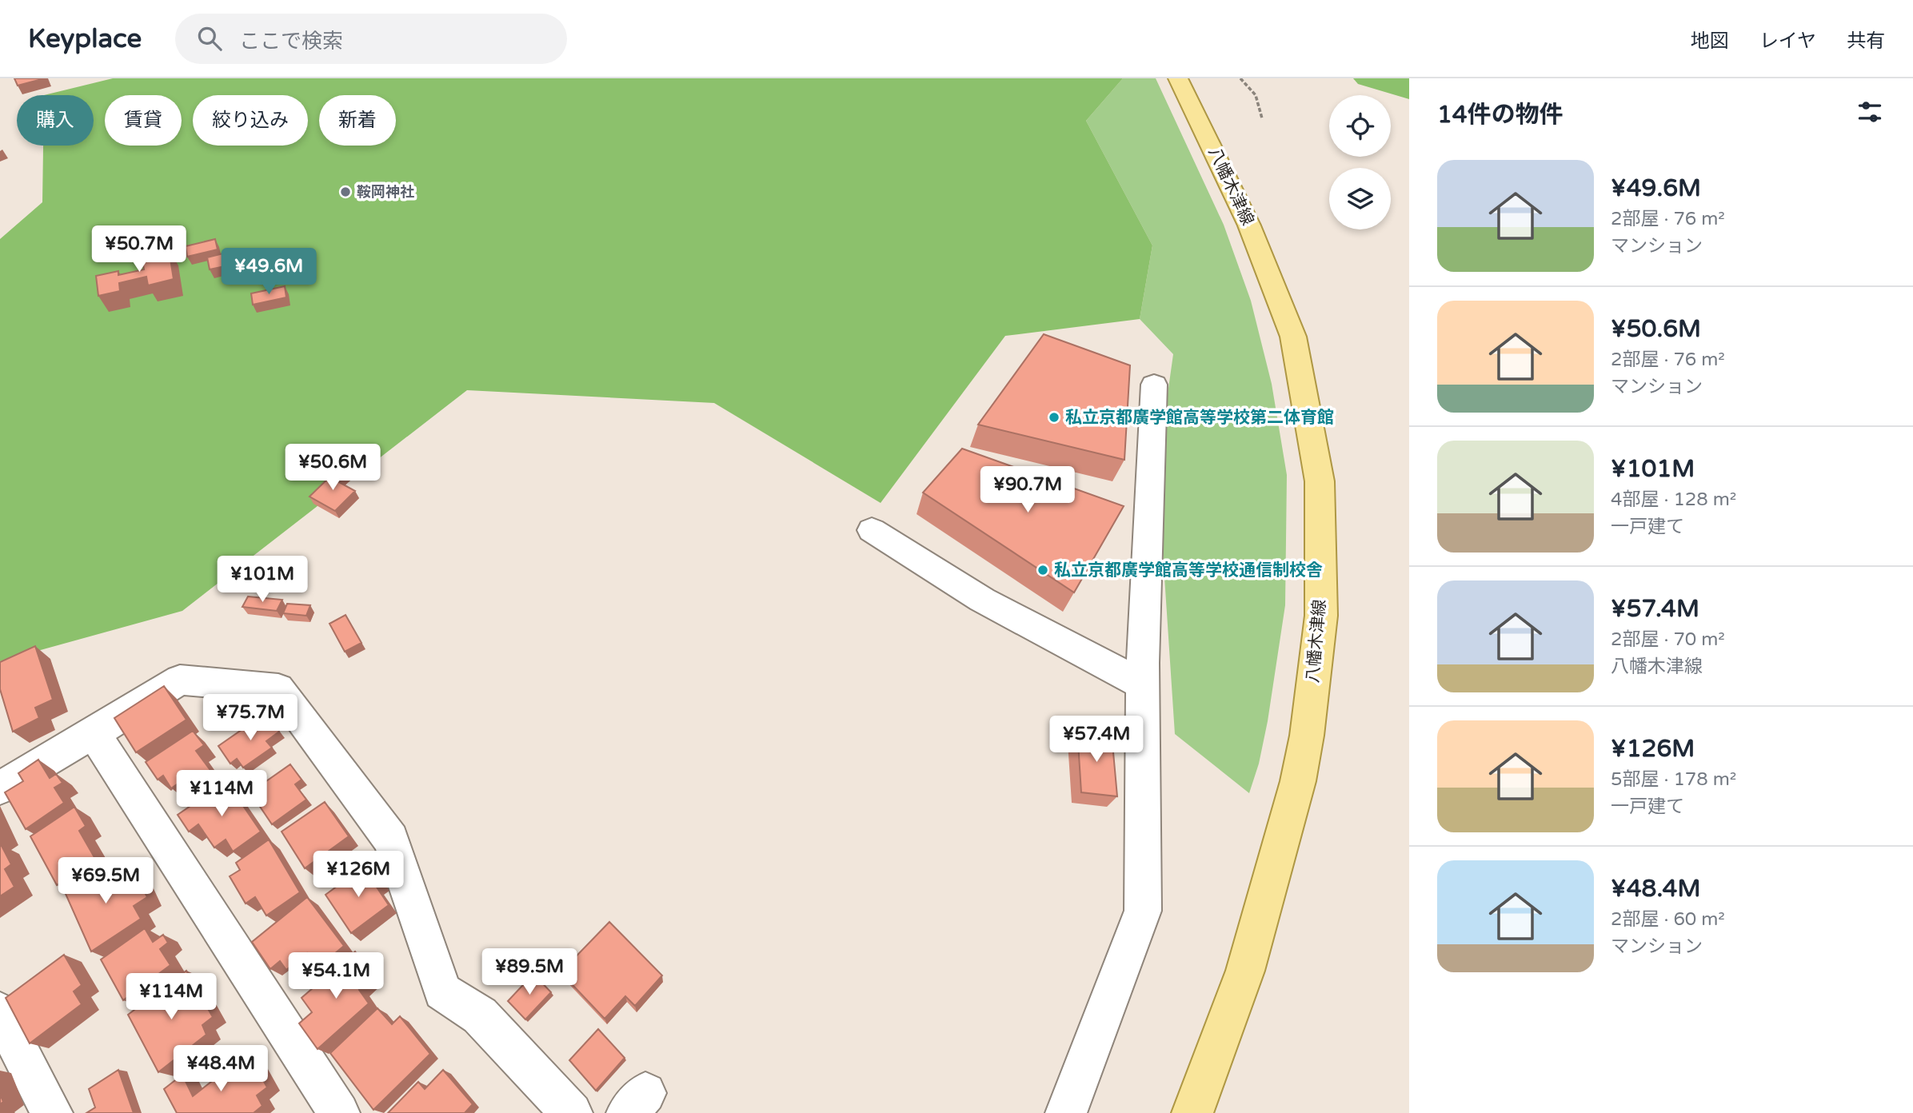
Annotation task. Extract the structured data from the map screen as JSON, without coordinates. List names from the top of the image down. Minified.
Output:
{"streets":{"main road":["八幡木津線"]},"places":["鞍岡神社","私立京都廣学館高等学校第二体育館","私立京都廣学館高等学校通信制校舎"],"page":{"header":"Keyplace","search":"ここで検索","nav":["地図","レイヤ","共有"],"heading":"14件の物件","chip":["購入","賃貸","絞り込み","新着"],"list":[{"name":"¥49.6M","note":"2部屋 · 76 m² · マンション"},{"name":"¥50.6M","note":"2部屋 · 76 m² · マンション"},{"name":"¥101M","note":"4部屋 · 128 m² · 一戸建て"},{"name":"¥57.4M","note":"2部屋 · 70 m² · 八幡木津線"},{"name":"¥126M","note":"5部屋 · 178 m² · 一戸建て"},{"name":"¥48.4M","note":"2部屋 · 60 m² · マンション"}],"price":["¥50.7M","¥49.6M","¥50.6M","¥90.7M","¥101M","¥75.7M","¥57.4M","¥114M","¥126M","¥69.5M","¥89.5M","¥54.1M","¥114M","¥48.4M"]}}
